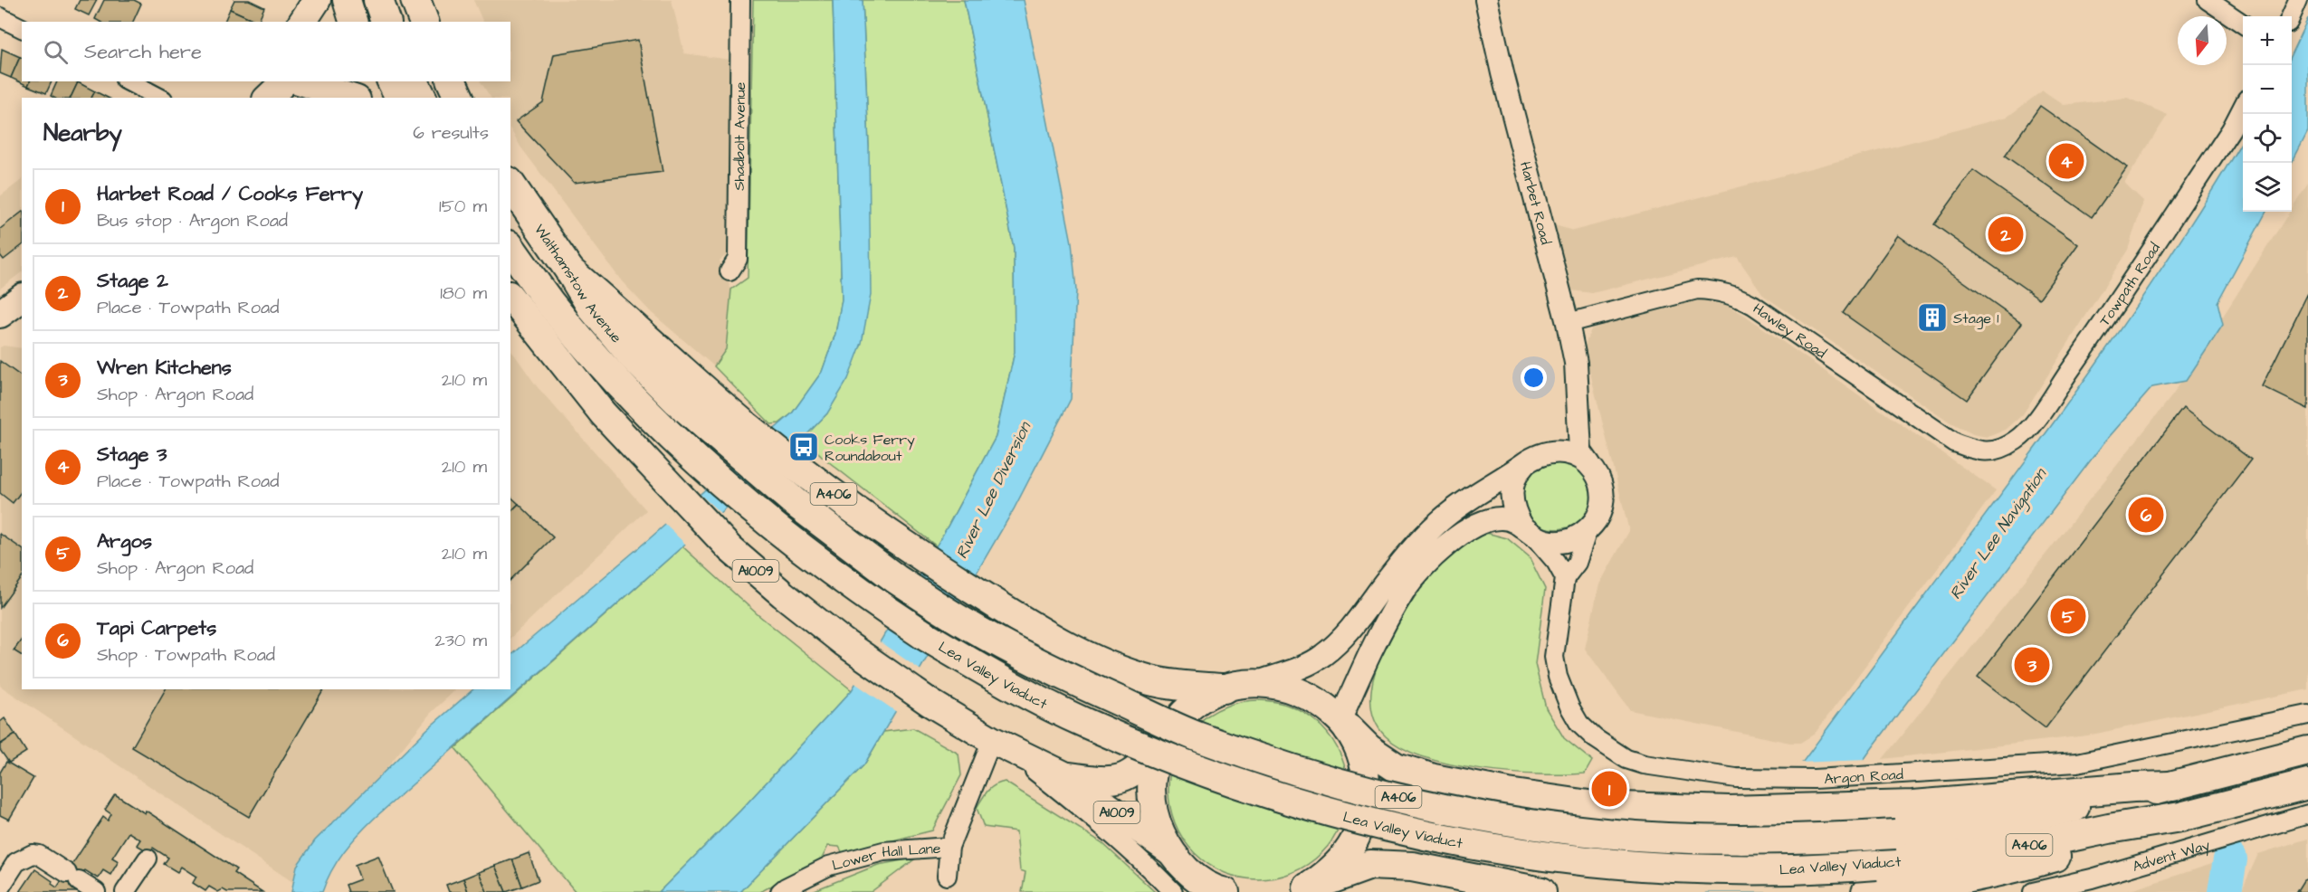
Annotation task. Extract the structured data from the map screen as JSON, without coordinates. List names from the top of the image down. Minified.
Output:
{"streets":{"highway":["Walthamstow Avenue","A406","Lea Valley Viaduct"],"main road":["A1009"],"street":["Shadbolt Avenue","Harbet Road","Towpath Road","Hawley Road","Argon Road","Advent Way","Lower Hall Lane"]},"crossings":[["Harbet Road","Hawley Road"],["Harbet Road","Argon Road"],["Walthamstow Avenue","A406"],["Walthamstow Avenue","Lea Valley Viaduct"],["Towpath Road","Hawley Road"],["A406","Lea Valley Viaduct"],["A1009","Lower Hall Lane"]],"water":["River Lee Diversion","River Lee Navigation"],"places":{"building":["Stage 1"],"bus stop":["Cooks Ferry Roundabout"]},"north":"bottom","page":{"map_buttons":["+","−"],"search":"Search here","heading":["Nearby","6 results"],"pins":["4","2","6","5","3","1"],"list":[{"mark":"1","name":"Harbet Road / Cooks Ferry","note":"Bus stop · Argon Road","value":"150 m"},{"mark":"2","name":"Stage 2","note":"Place · Towpath Road","value":"180 m"},{"mark":"3","name":"Wren Kitchens","note":"Shop · Argon Road","value":"210 m"},{"mark":"4","name":"Stage 3","note":"Place · Towpath Road","value":"210 m"},{"mark":"5","name":"Argos","note":"Shop · Argon Road","value":"210 m"},{"mark":"6","name":"Tapi Carpets","note":"Shop · Towpath Road","value":"230 m"}]}}
